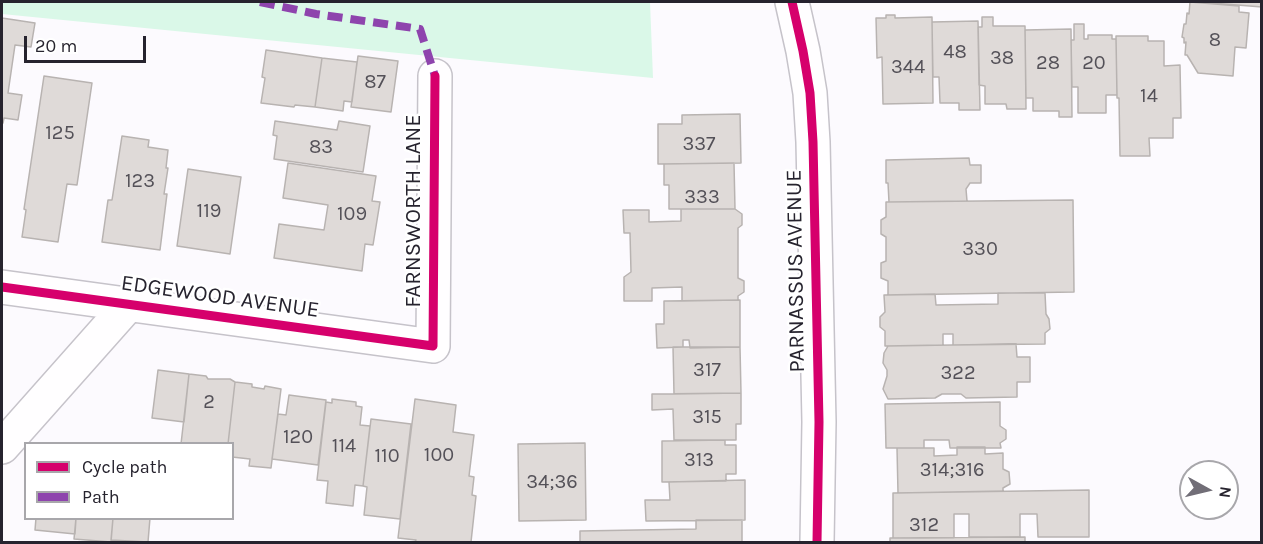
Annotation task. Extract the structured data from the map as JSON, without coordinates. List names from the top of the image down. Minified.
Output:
{"streets":{"street":["FARNSWORTH LANE","PARNASSUS AVENUE","EDGEWOOD AVENUE"]},"crossings":[["FARNSWORTH LANE","EDGEWOOD AVENUE"]],"house_numbers":["8","48","38","28","20","344","87","14","125","337","83","123","333","119","109","330","317","322","2","315","120","114","100","110","313","314;316","34;36","312"],"legend":["Cycle path","Path"],"scale_bar":"20 m","north":"right"}
